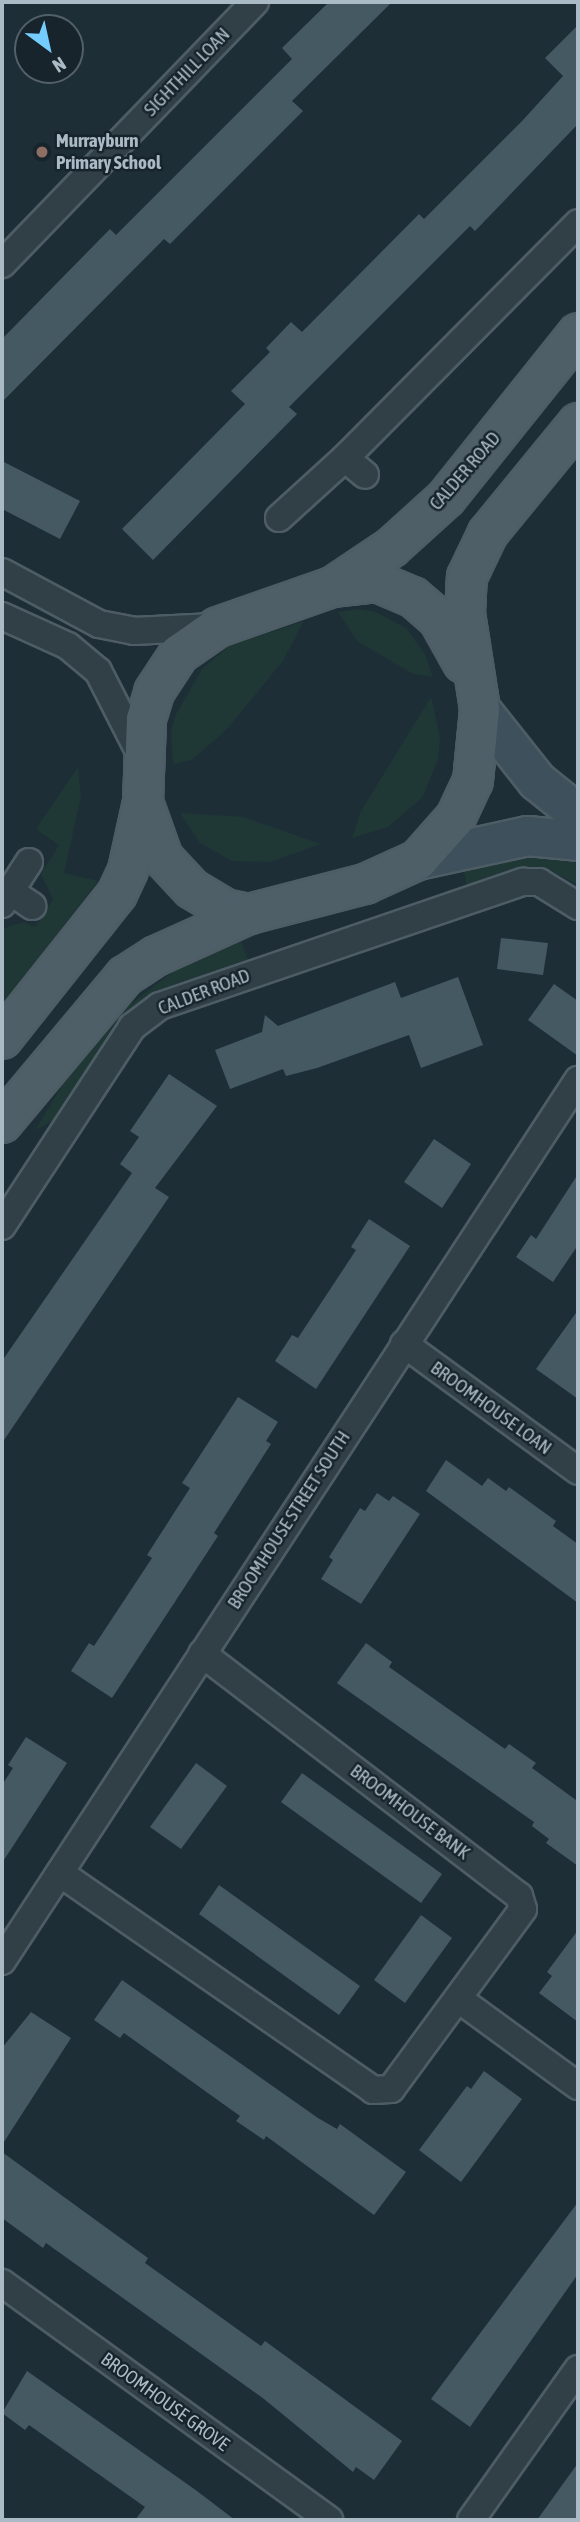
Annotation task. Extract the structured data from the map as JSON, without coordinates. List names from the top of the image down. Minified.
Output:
{"streets":{"main road":["CALDER ROAD"],"street":["SIGHTHILL LOAN","BROOMHOUSE LOAN","BROOMHOUSE STREET SOUTH","BROOMHOUSE BANK","BROOMHOUSE GROVE"]},"crossings":[["BROOMHOUSE LOAN","BROOMHOUSE STREET SOUTH"],["BROOMHOUSE STREET SOUTH","BROOMHOUSE BANK"]],"places":["Murrayburn Primary School"],"north":"bottom right"}
